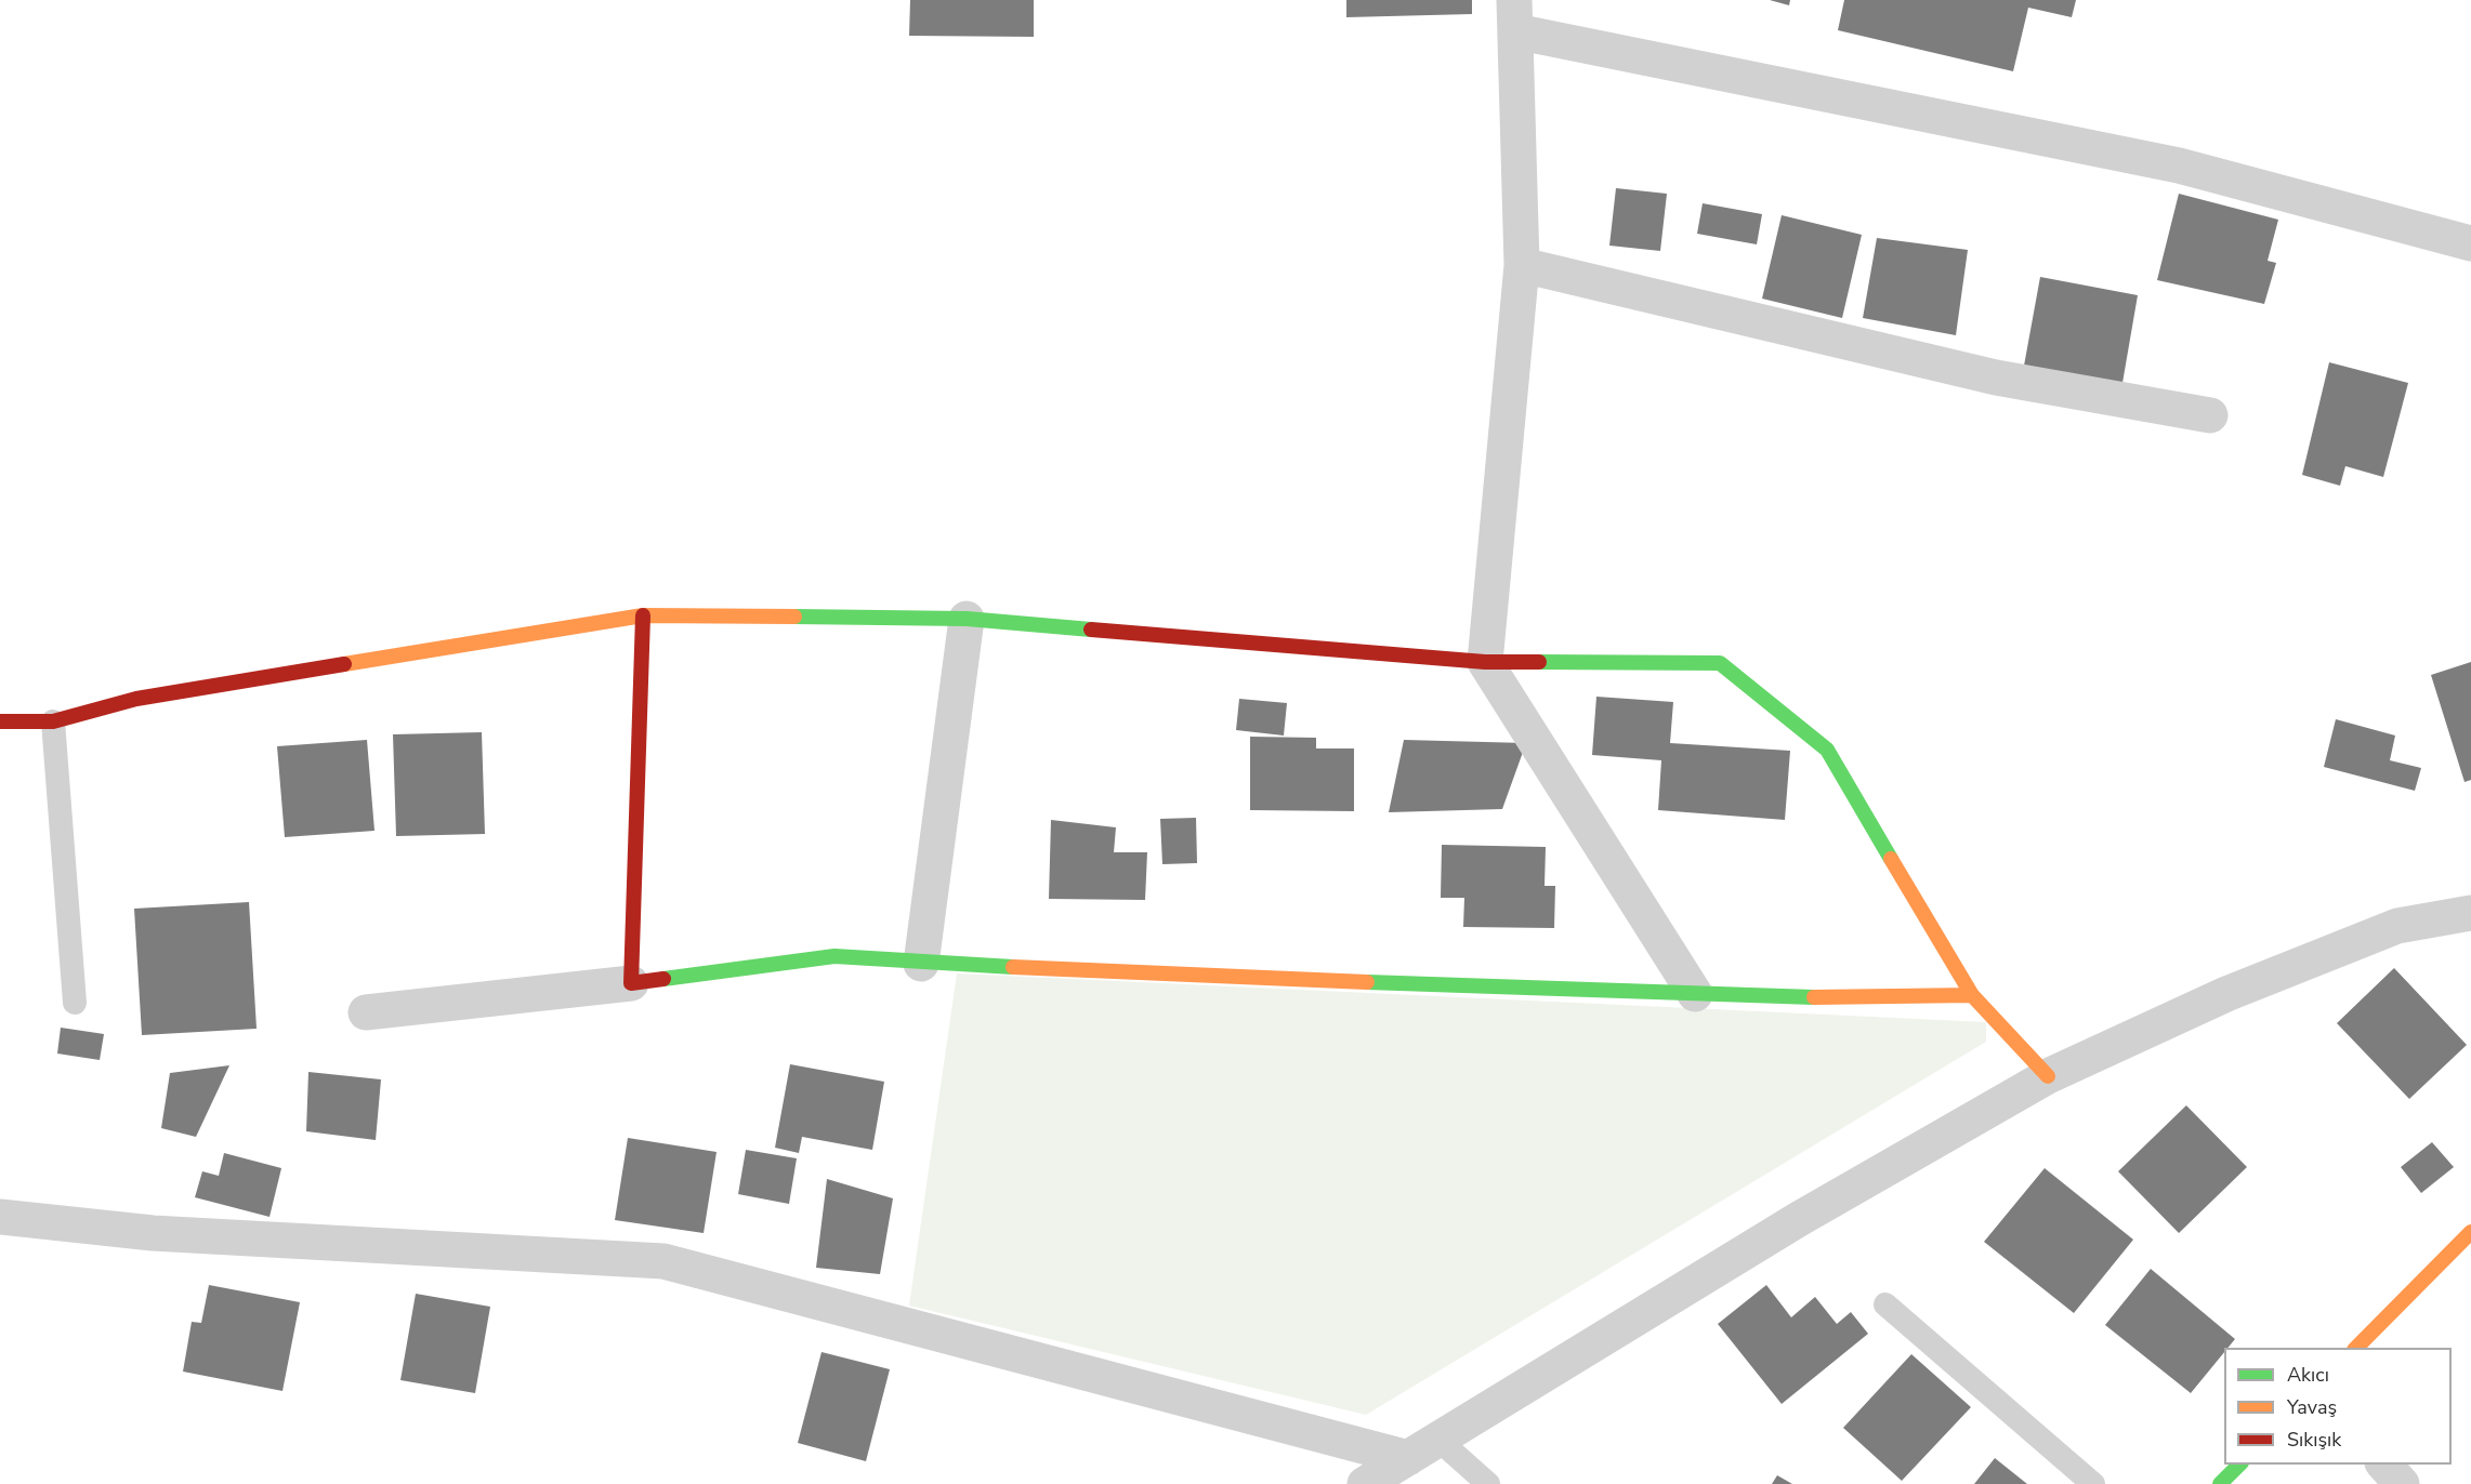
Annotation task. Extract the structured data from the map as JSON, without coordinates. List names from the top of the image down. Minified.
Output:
{"legend":["Akıcı","Yavaş","Sıkışık"]}
